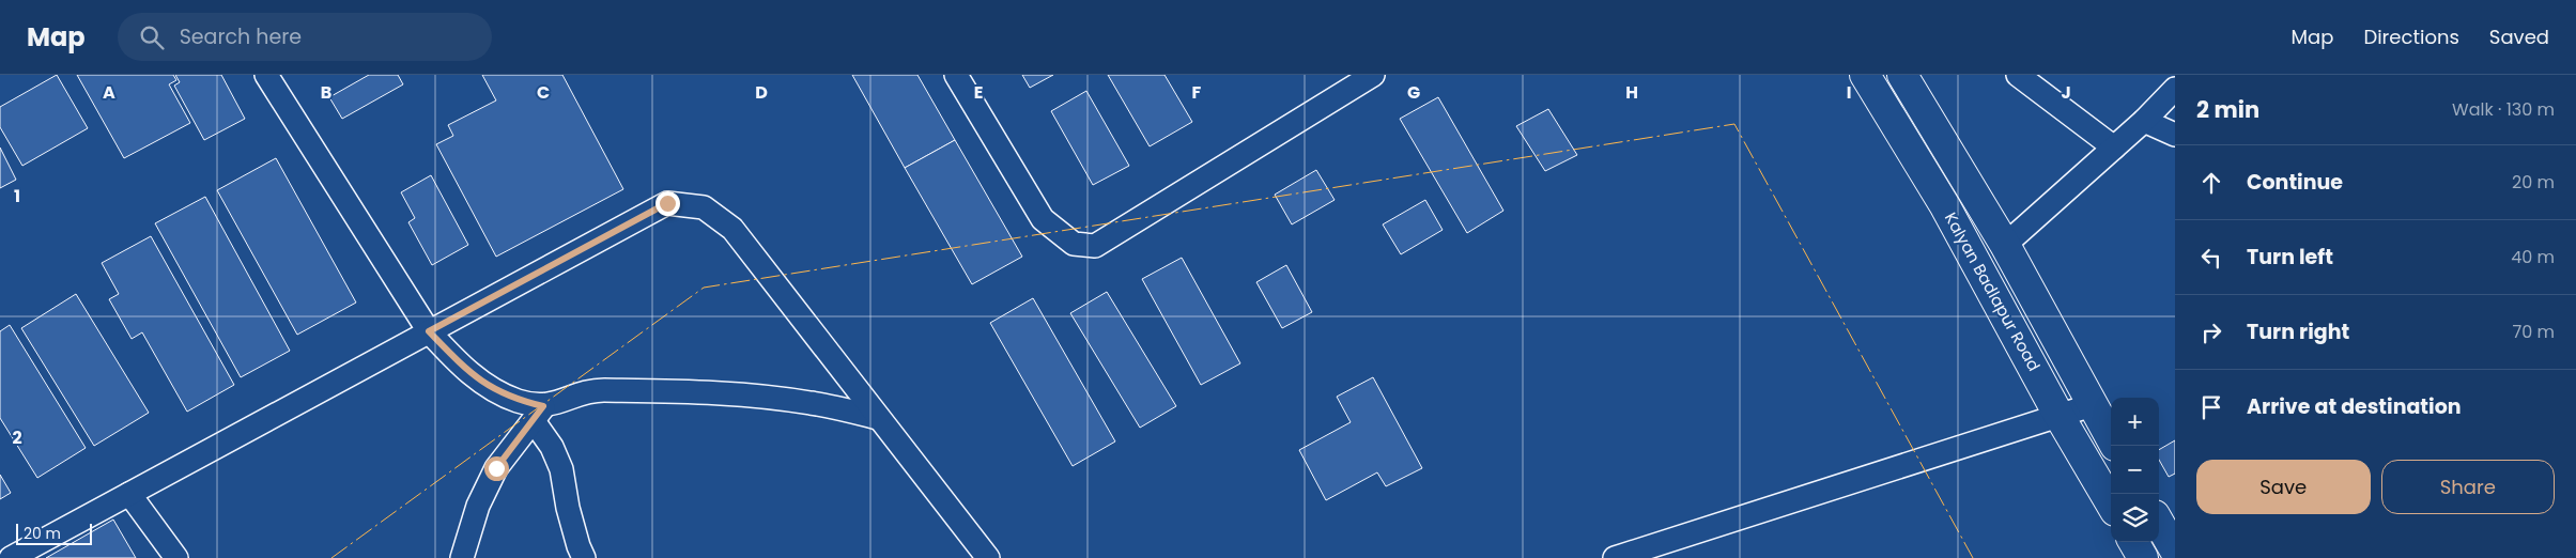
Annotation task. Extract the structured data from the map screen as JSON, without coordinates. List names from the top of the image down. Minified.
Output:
{"streets":{"main road":["Kalyan Badlapur Road"]},"scale_bar":"20 m","page":{"header":"Map","search":"Search here","nav":["Map","Directions","Saved"],"heading":["2 min","Walk · 130 m"],"list":[["Continue","20 m"],["Turn left","40 m"],["Turn right","70 m"],"Arrive at destination"],"map_buttons":["+","−"],"buttons":["Save","Share"],"scale":"20 m"},"grid":{"columns":["A","B","C","D","E","F","G","H","I","J"],"rows":["1","2"]}}
